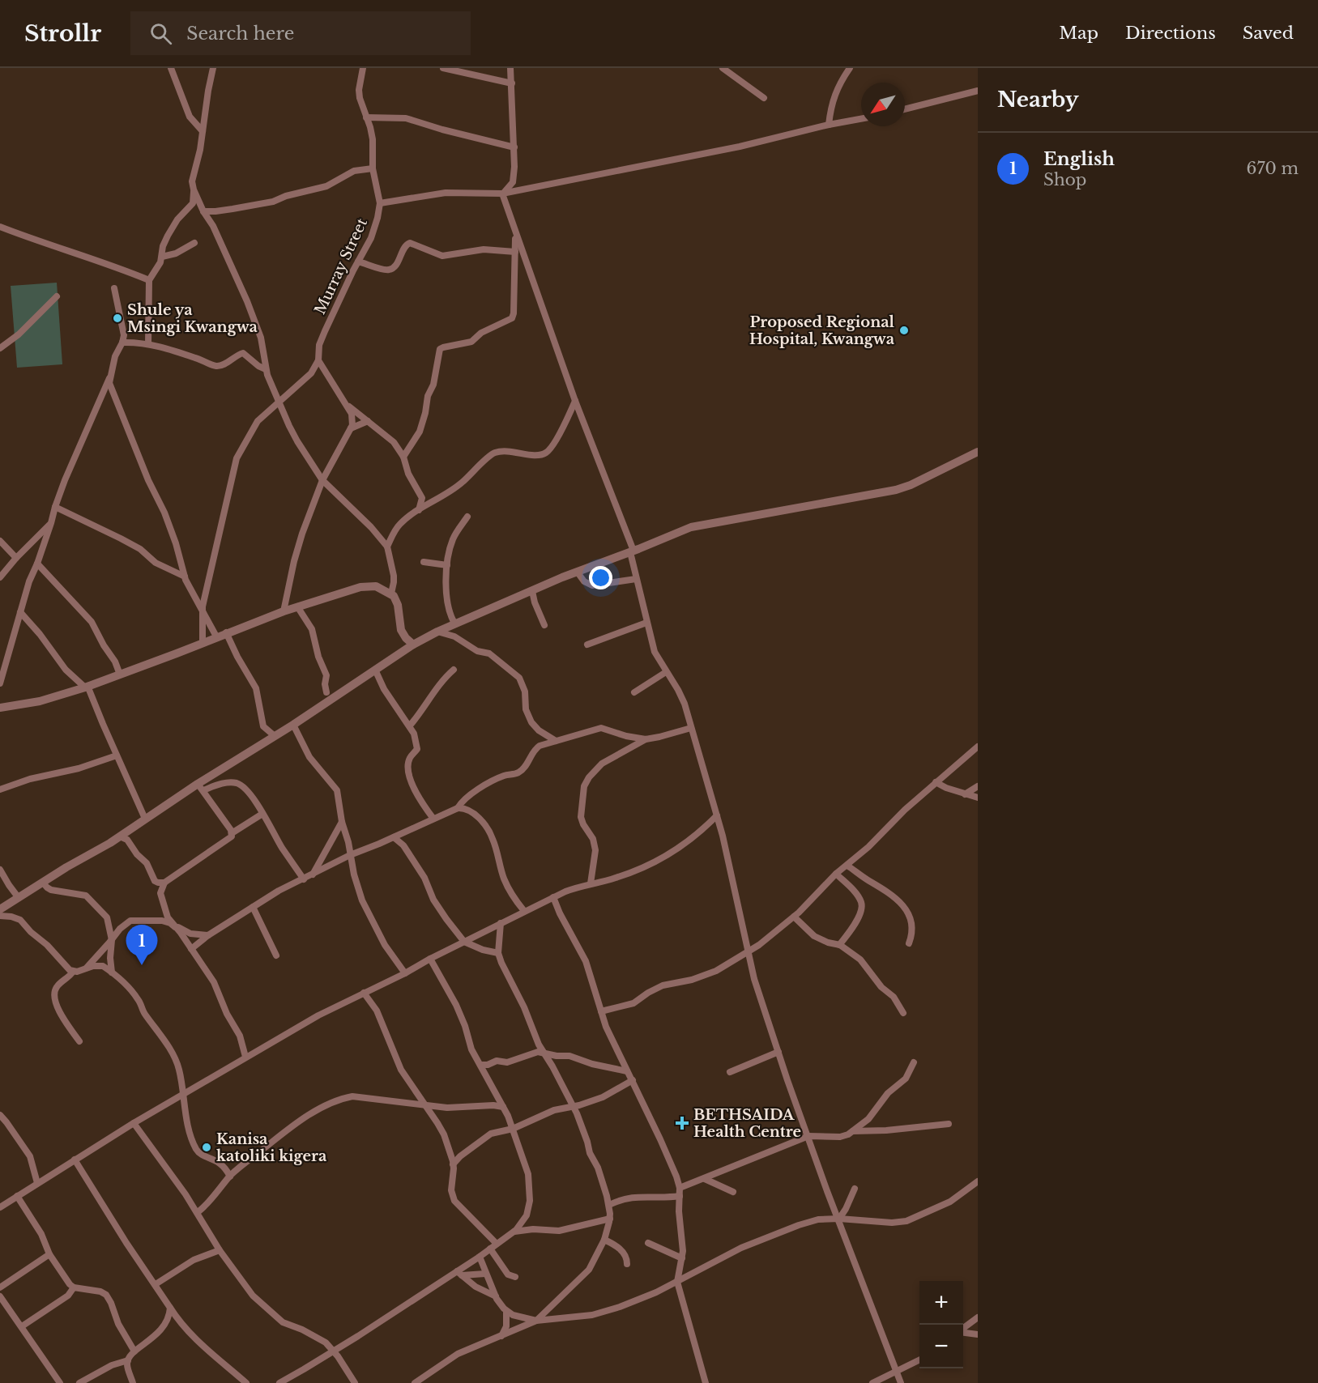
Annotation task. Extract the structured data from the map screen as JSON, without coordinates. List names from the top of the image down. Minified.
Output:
{"streets":{"street":["Murray Street"]},"places":{"other":["Shule ya Msingi Kwangwa","Proposed Regional Hospital, Kwangwa","Kanisa katoliki kigera"],"health":["BETHSAIDA Health Centre"]},"north":"bottom left","page":{"header":"Strollr","search":"Search here","nav":["Map","Directions","Saved"],"heading":"Nearby","list":[{"mark":"1","name":"English","note":"Shop","value":"670 m"}],"pins":"1","map_buttons":["+","−"]}}
